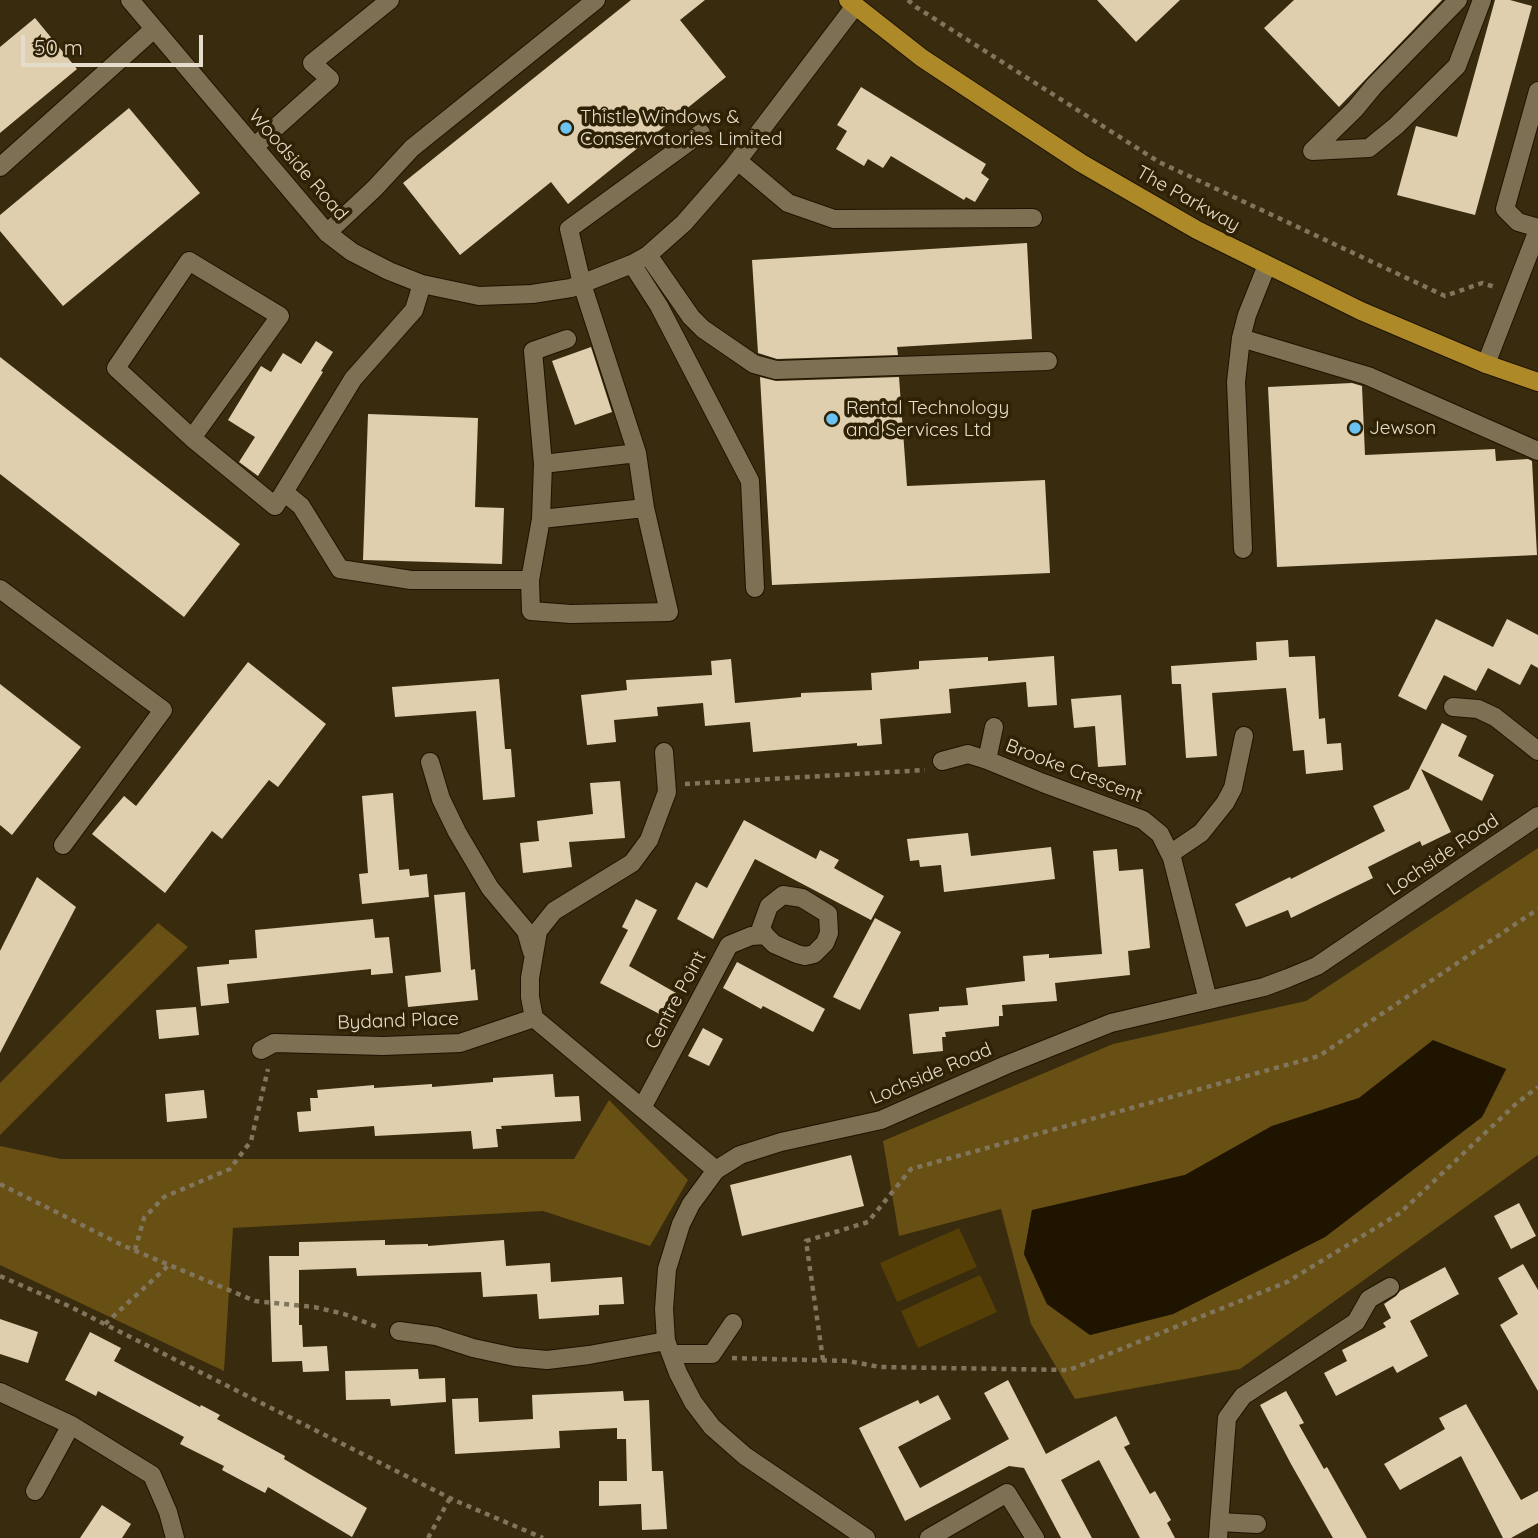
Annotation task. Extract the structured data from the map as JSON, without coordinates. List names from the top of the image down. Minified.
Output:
{"streets":{"main road":["The Parkway"],"street":["Woodside Road","Brooke Crescent","Lochside Road","Centre Point","Bydand Place"]},"crossings":[["Woodside Road","The Parkway"],["Brooke Crescent","Lochside Road"]],"places":["Thistle Windows & Conservatories Limited","Rental Technology and Services Ltd","Jewson"],"scale_bar":"50 m"}
